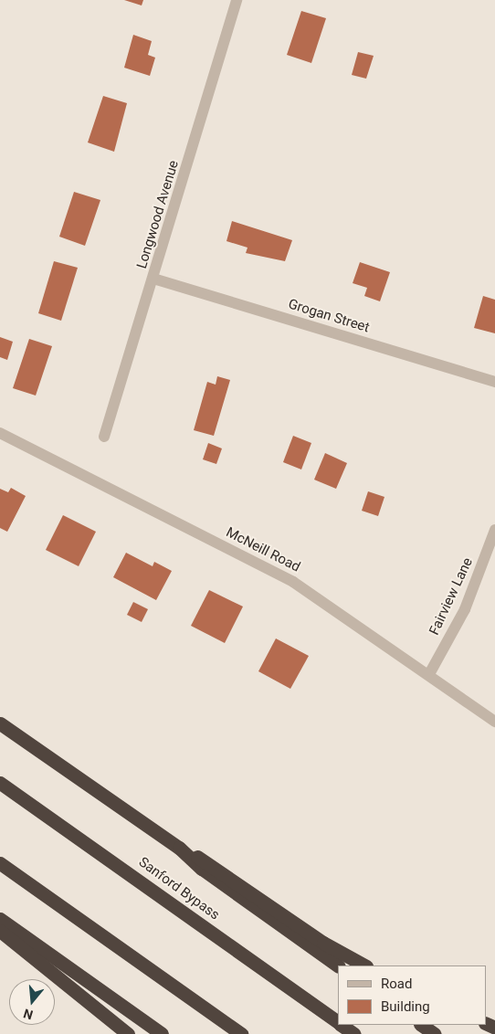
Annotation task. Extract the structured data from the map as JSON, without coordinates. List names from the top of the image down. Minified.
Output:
{"streets":{"highway":["Sanford Bypass"],"street":["Longwood Avenue","Grogan Street","McNeill Road","Fairview Lane"]},"crossings":[["Longwood Avenue","Grogan Street"],["McNeill Road","Fairview Lane"]],"legend":["Road","Building"],"north":"bottom"}
